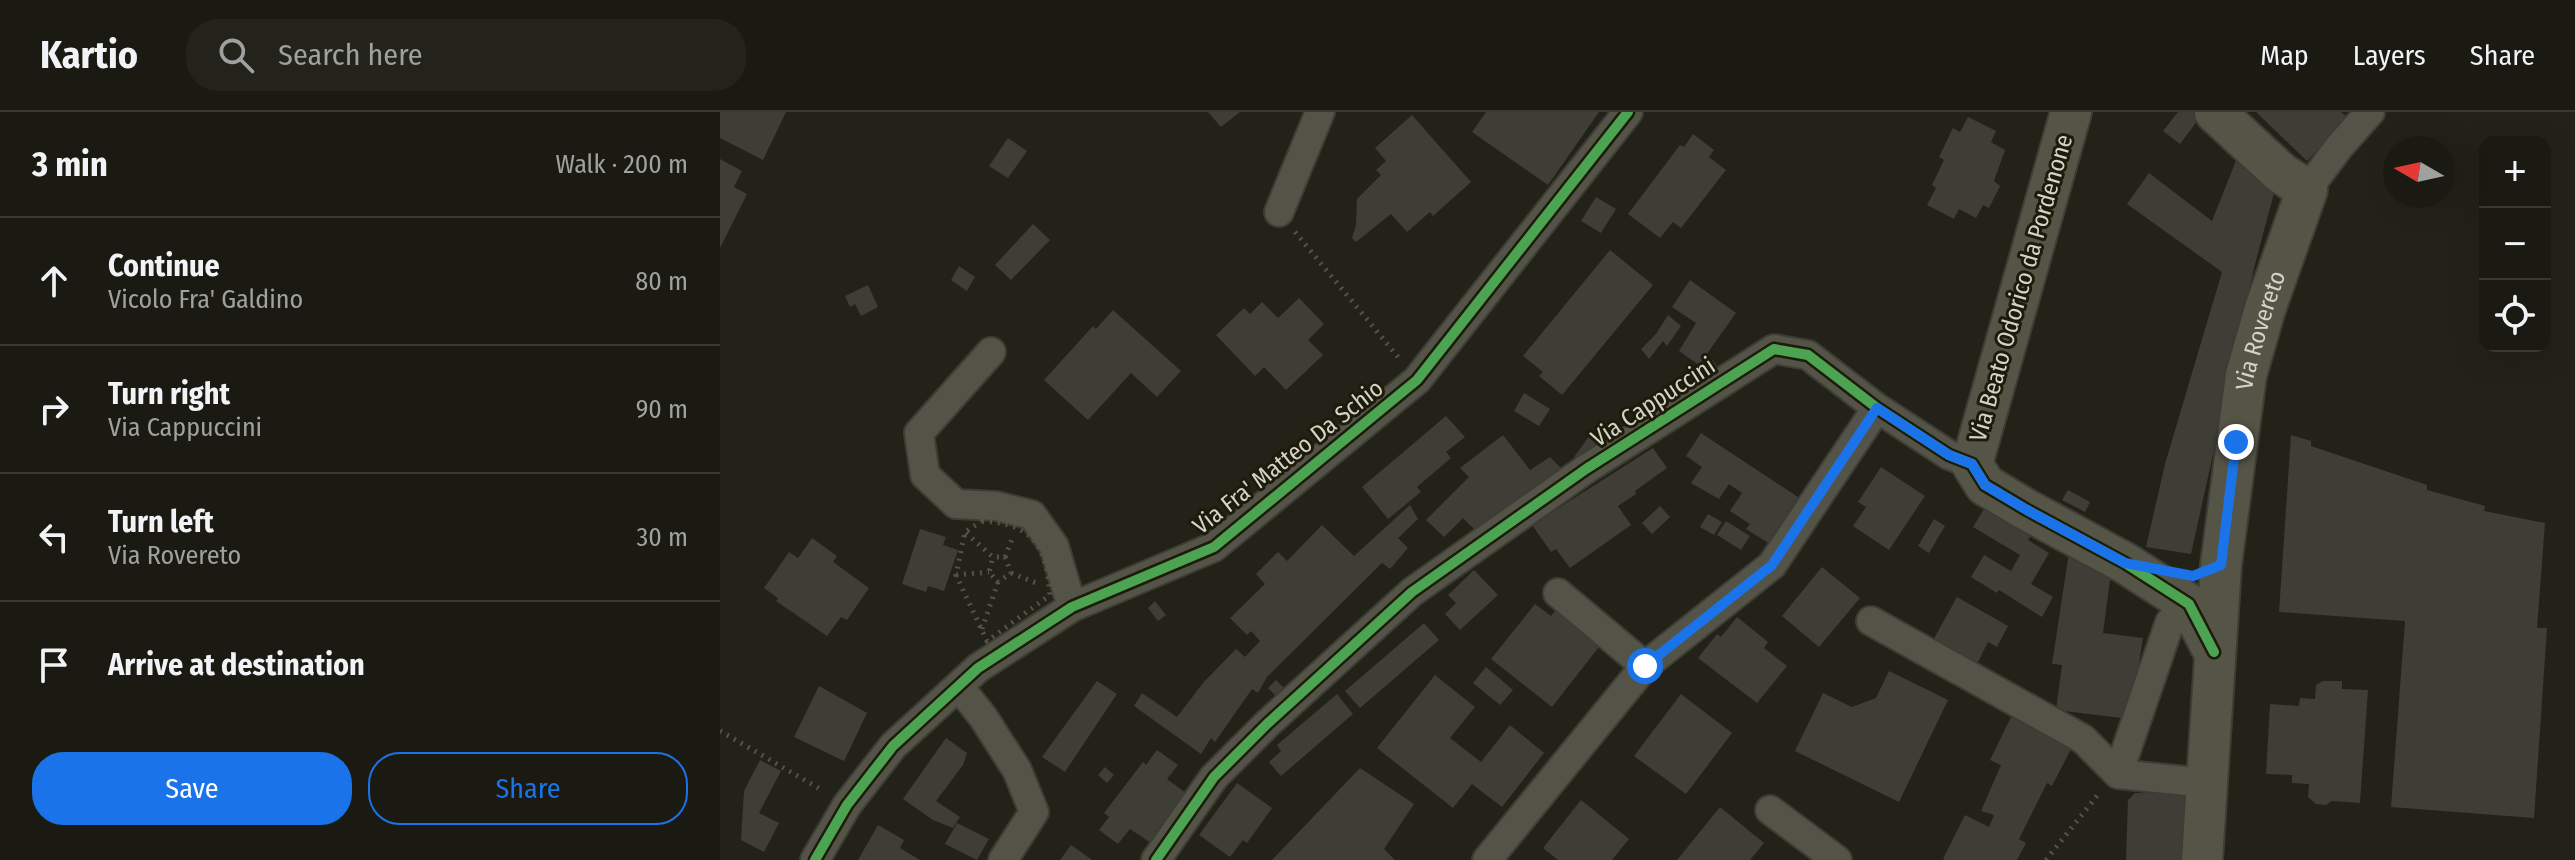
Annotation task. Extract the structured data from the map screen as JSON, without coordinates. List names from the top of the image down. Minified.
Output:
{"streets":{"street":["Via Beato Odorico da Pordenone","Via Rovereto","Via Cappuccini","Via Fra' Matteo Da Schio"]},"crossings":[["Via Beato Odorico da Pordenone","Via Cappuccini"],["Via Rovereto","Via Cappuccini"]],"north":"left","page":{"header":"Kartio","search":"Search here","nav":["Map","Layers","Share"],"heading":["3 min","Walk · 200 m"],"map_buttons":["+","−"],"list":[["Continue","Vicolo Fra' Galdino","80 m"],["Turn right","Via Cappuccini","90 m"],["Turn left","Via Rovereto","30 m"],"Arrive at destination"],"buttons":["Save","Share"]}}
